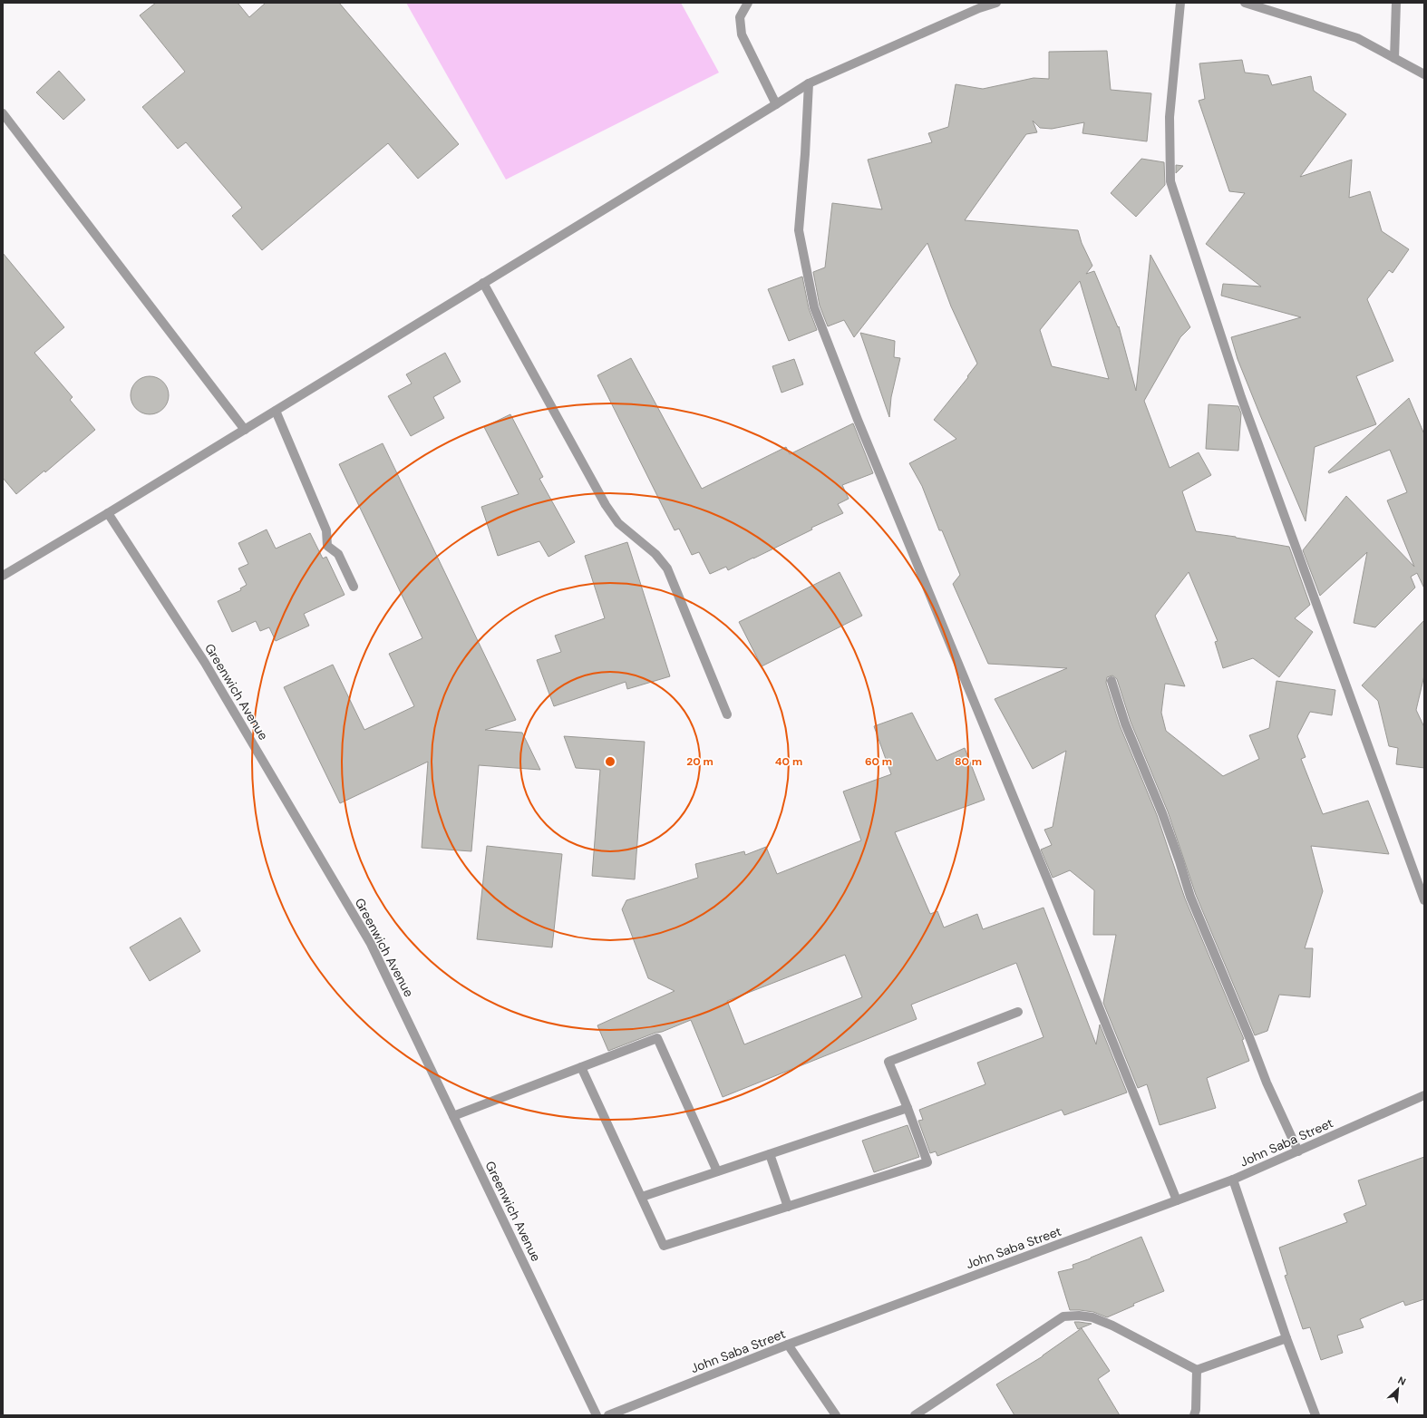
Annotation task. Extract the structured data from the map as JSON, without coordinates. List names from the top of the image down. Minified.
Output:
{"streets":{"street":["Greenwich Avenue","John Saba Street"]},"north":"top right","rings":["20 m","40 m","60 m","80 m"]}
